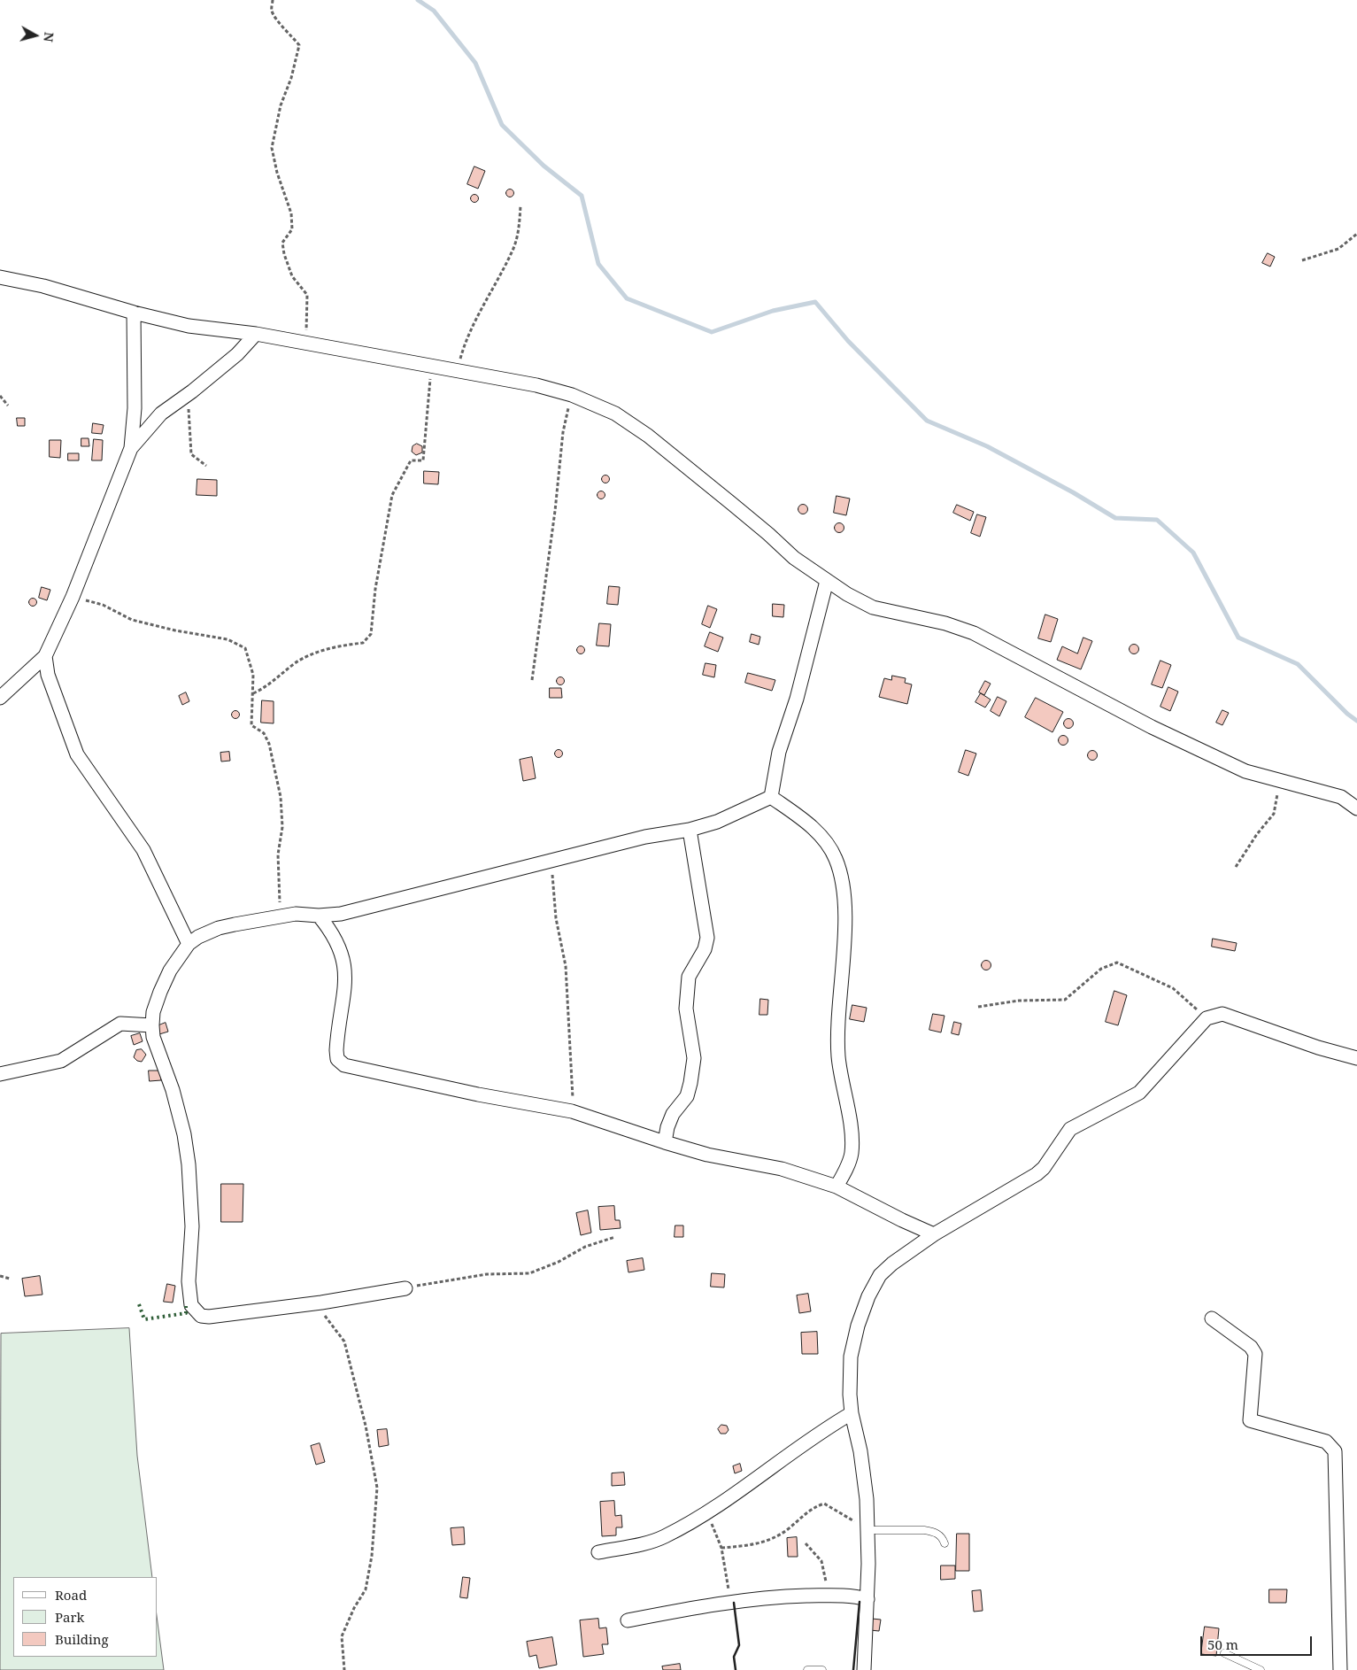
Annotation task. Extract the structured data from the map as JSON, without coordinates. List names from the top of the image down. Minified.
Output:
{"legend":["Road","Park","Building"],"scale_bar":"50 m","north":"right"}
